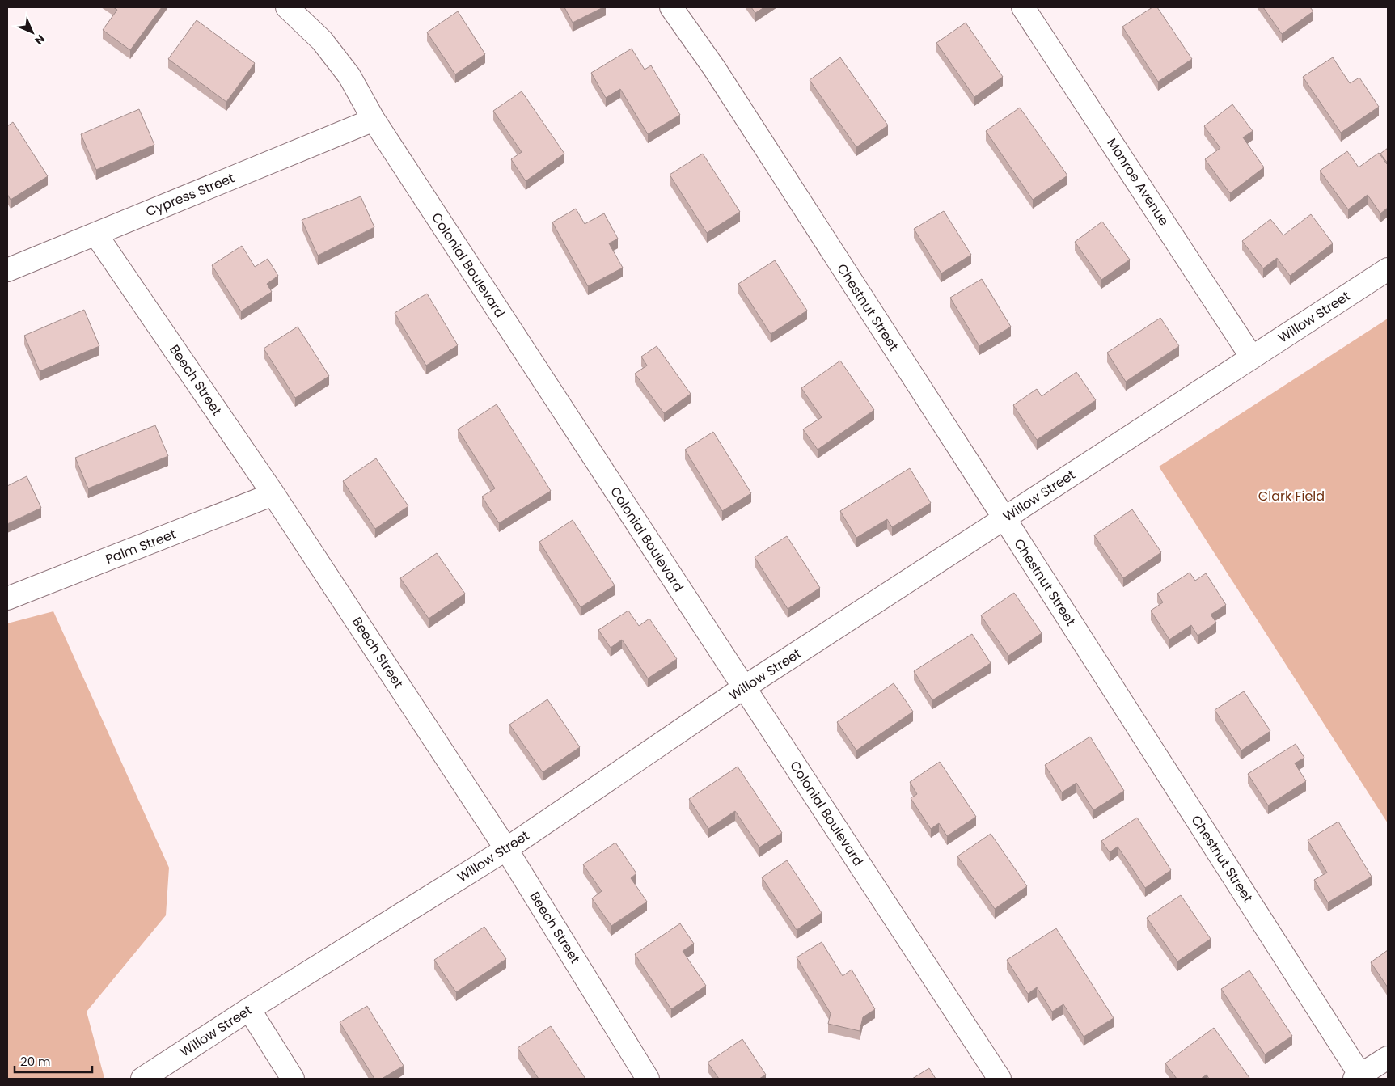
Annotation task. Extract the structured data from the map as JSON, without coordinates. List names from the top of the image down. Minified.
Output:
{"streets":{"street":["Monroe Avenue","Cypress Street","Colonial Boulevard","Chestnut Street","Willow Street","Beech Street","Palm Street"]},"crossings":[["Monroe Avenue","Willow Street"],["Cypress Street","Colonial Boulevard"],["Cypress Street","Beech Street"],["Colonial Boulevard","Willow Street"],["Chestnut Street","Willow Street"],["Willow Street","Beech Street"],["Beech Street","Palm Street"]],"parks":["Clark Field"],"scale_bar":"20 m","north":"bottom right"}
